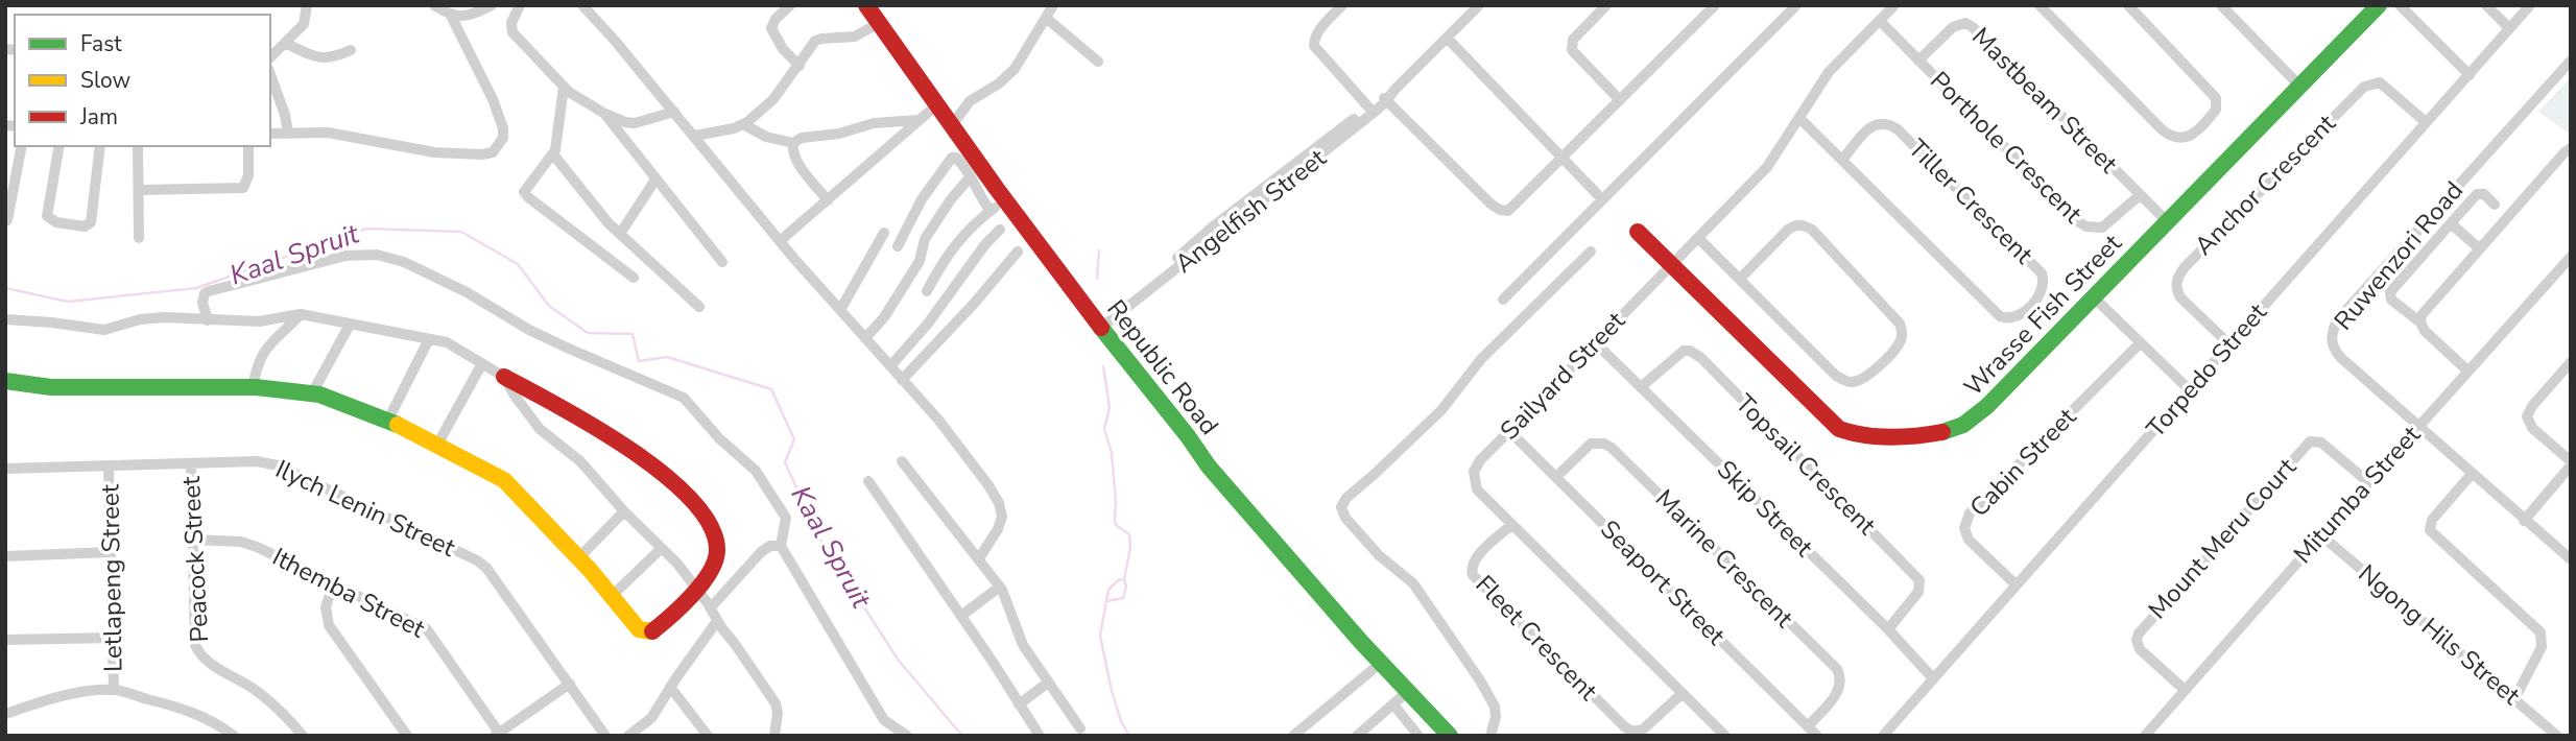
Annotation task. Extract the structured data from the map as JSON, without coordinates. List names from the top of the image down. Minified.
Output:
{"streets":{"street":["Mastbeam Street","Porthole Crescent","Anchor Crescent","Tiller Crescent","Angelfish Street","Ruwenzori Road","Wrasse Fish Street","Republic Road","Torpedo Street","Sailyard Street","Cabin Street","Topsail Crescent","Mitumba Street","Ilych Lenin Street","Skip Street","Mount Meru Court","Marine Crescent","Peacock Street","Letlapeng Street","Seaport Street","Ithemba Street","Ngong Hils Street","Fleet Crescent"]},"crossings":[["Mastbeam Street","Porthole Crescent"],["Mastbeam Street","Wrasse Fish Street"],["Porthole Crescent","Sailyard Street"],["Anchor Crescent","Torpedo Street"],["Tiller Crescent","Sailyard Street"],["Angelfish Street","Republic Road"],["Ruwenzori Road","Mitumba Street"],["Wrasse Fish Street","Sailyard Street"],["Torpedo Street","Cabin Street"],["Torpedo Street","Skip Street"],["Sailyard Street","Skip Street"],["Sailyard Street","Seaport Street"],["Sailyard Street","Fleet Crescent"],["Topsail Crescent","Skip Street"],["Mitumba Street","Mount Meru Court"],["Mitumba Street","Ngong Hils Street"],["Ilych Lenin Street","Peacock Street"],["Ilych Lenin Street","Letlapeng Street"],["Marine Crescent","Seaport Street"],["Peacock Street","Ithemba Street"]],"water":["Kaal Spruit"],"legend":["Fast","Slow","Jam"]}
